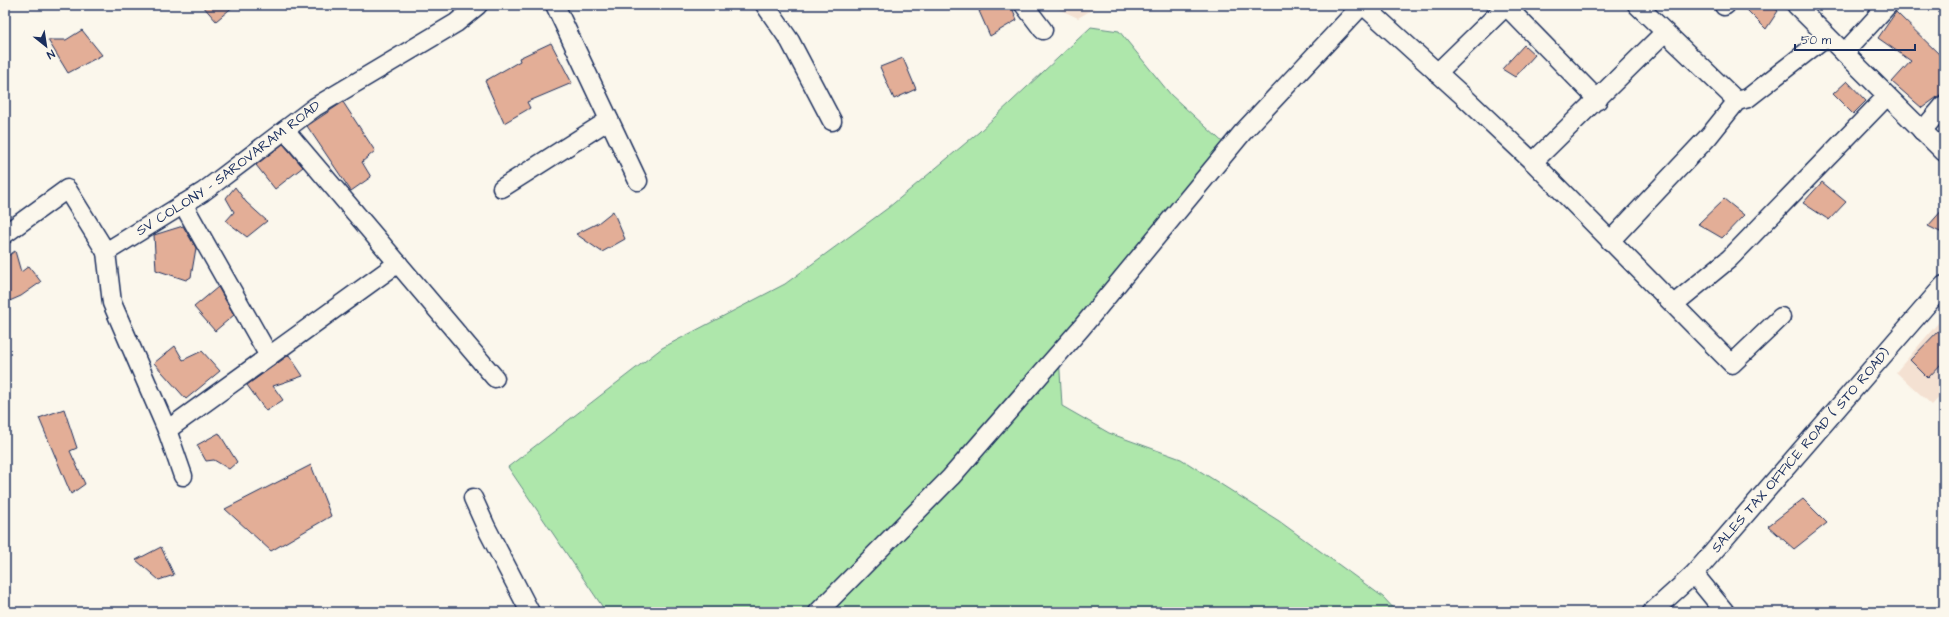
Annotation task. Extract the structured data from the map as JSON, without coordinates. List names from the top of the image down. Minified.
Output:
{"streets":{"street":["SV COLONY - SAROVARAM ROAD","SALES TAX OFFICE ROAD ( STO ROAD)"]},"scale_bar":"50 m","north":"bottom right"}
